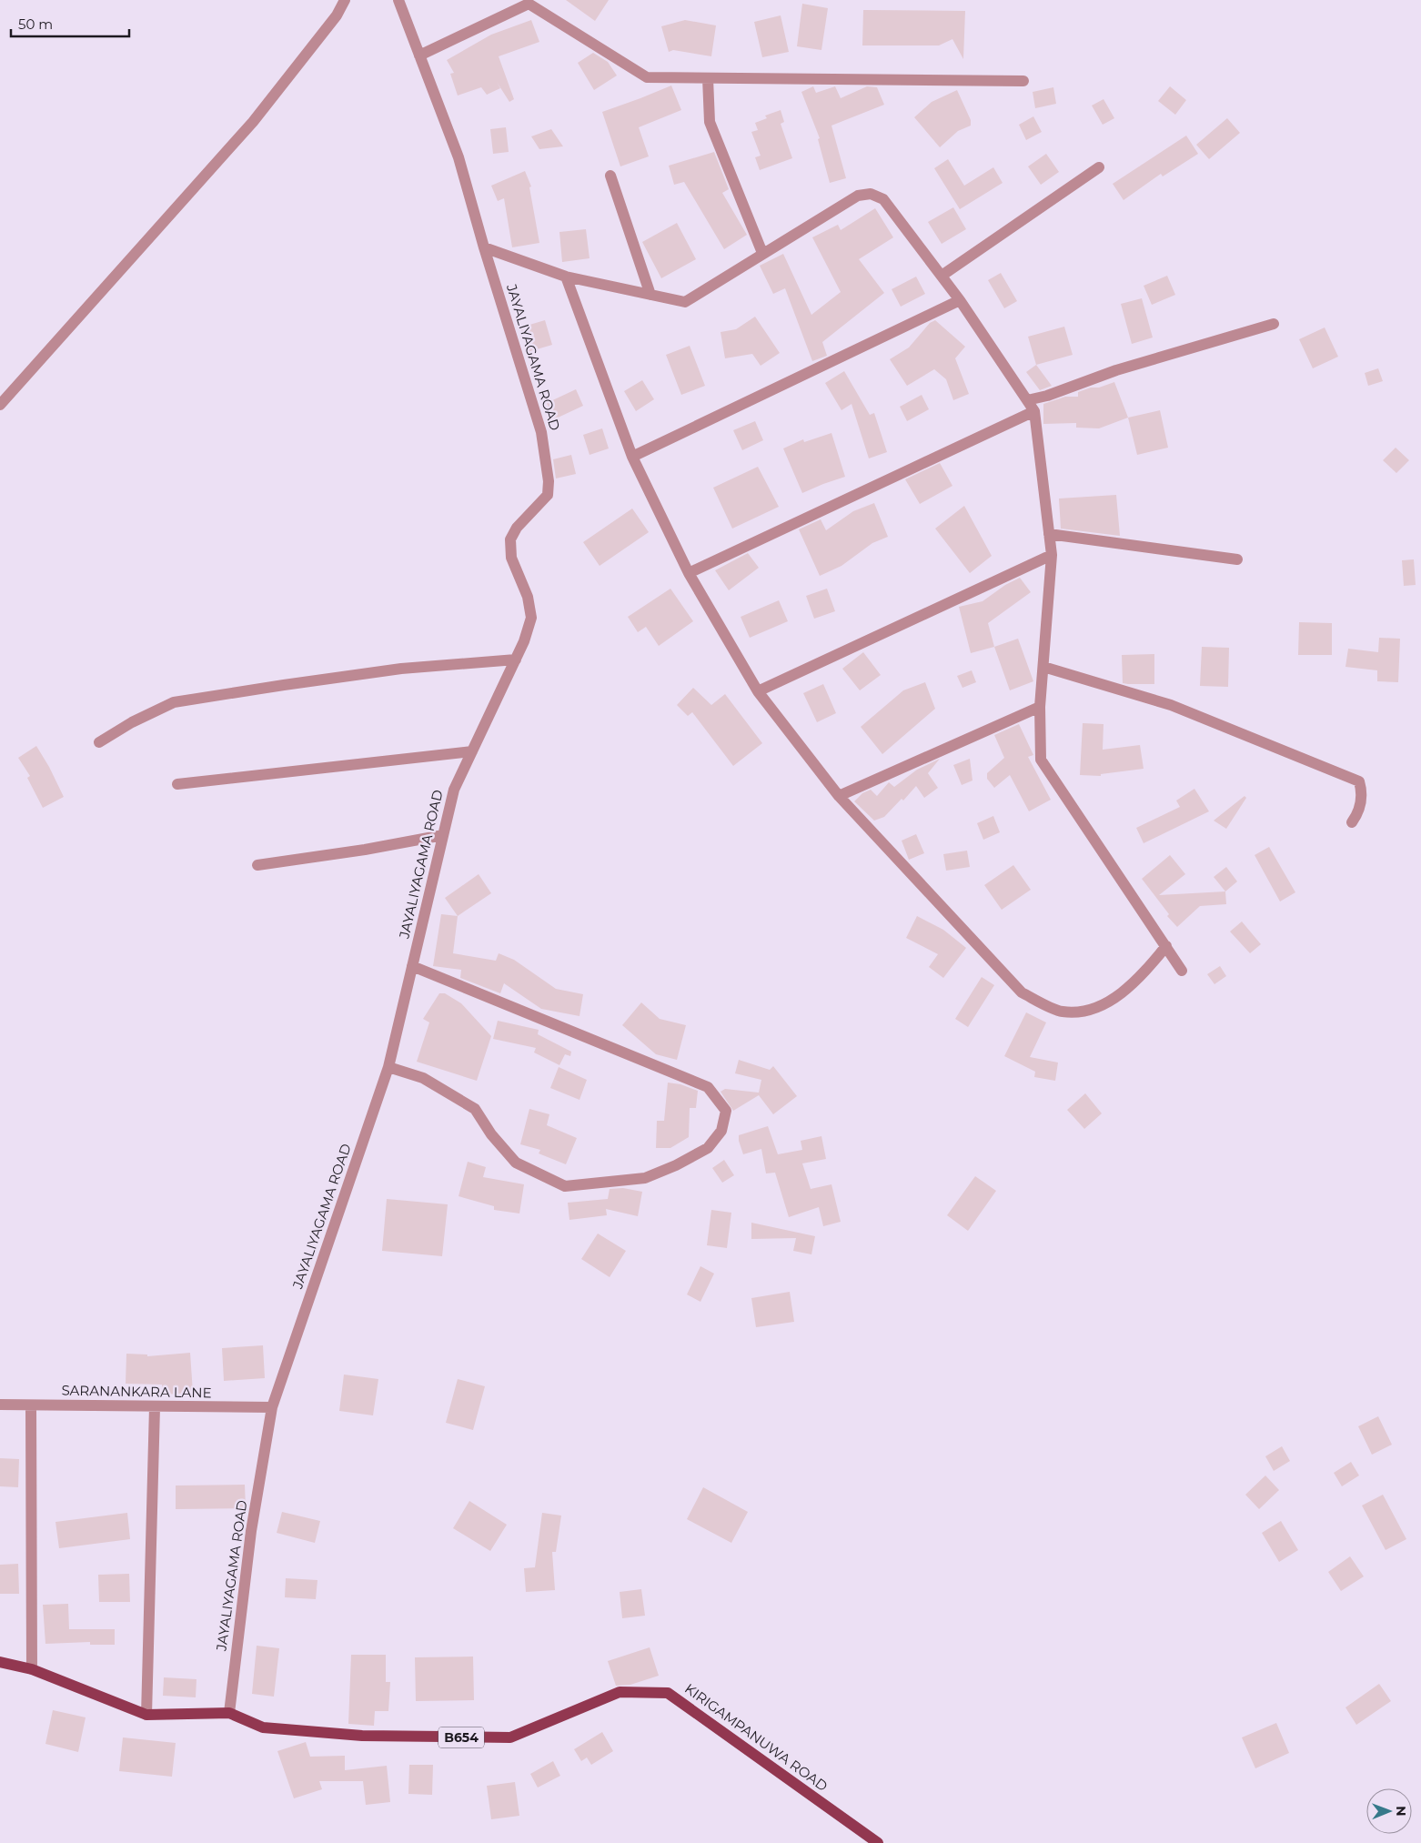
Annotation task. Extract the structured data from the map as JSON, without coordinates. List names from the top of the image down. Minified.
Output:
{"streets":{"main road":["B654","KIRIGAMPANUWA ROAD"],"street":["JAYALIYAGAMA ROAD","SARANANKARA LANE"]},"crossings":[["JAYALIYAGAMA ROAD","SARANANKARA LANE"],["JAYALIYAGAMA ROAD","KIRIGAMPANUWA ROAD"]],"scale_bar":"50 m","north":"right"}
